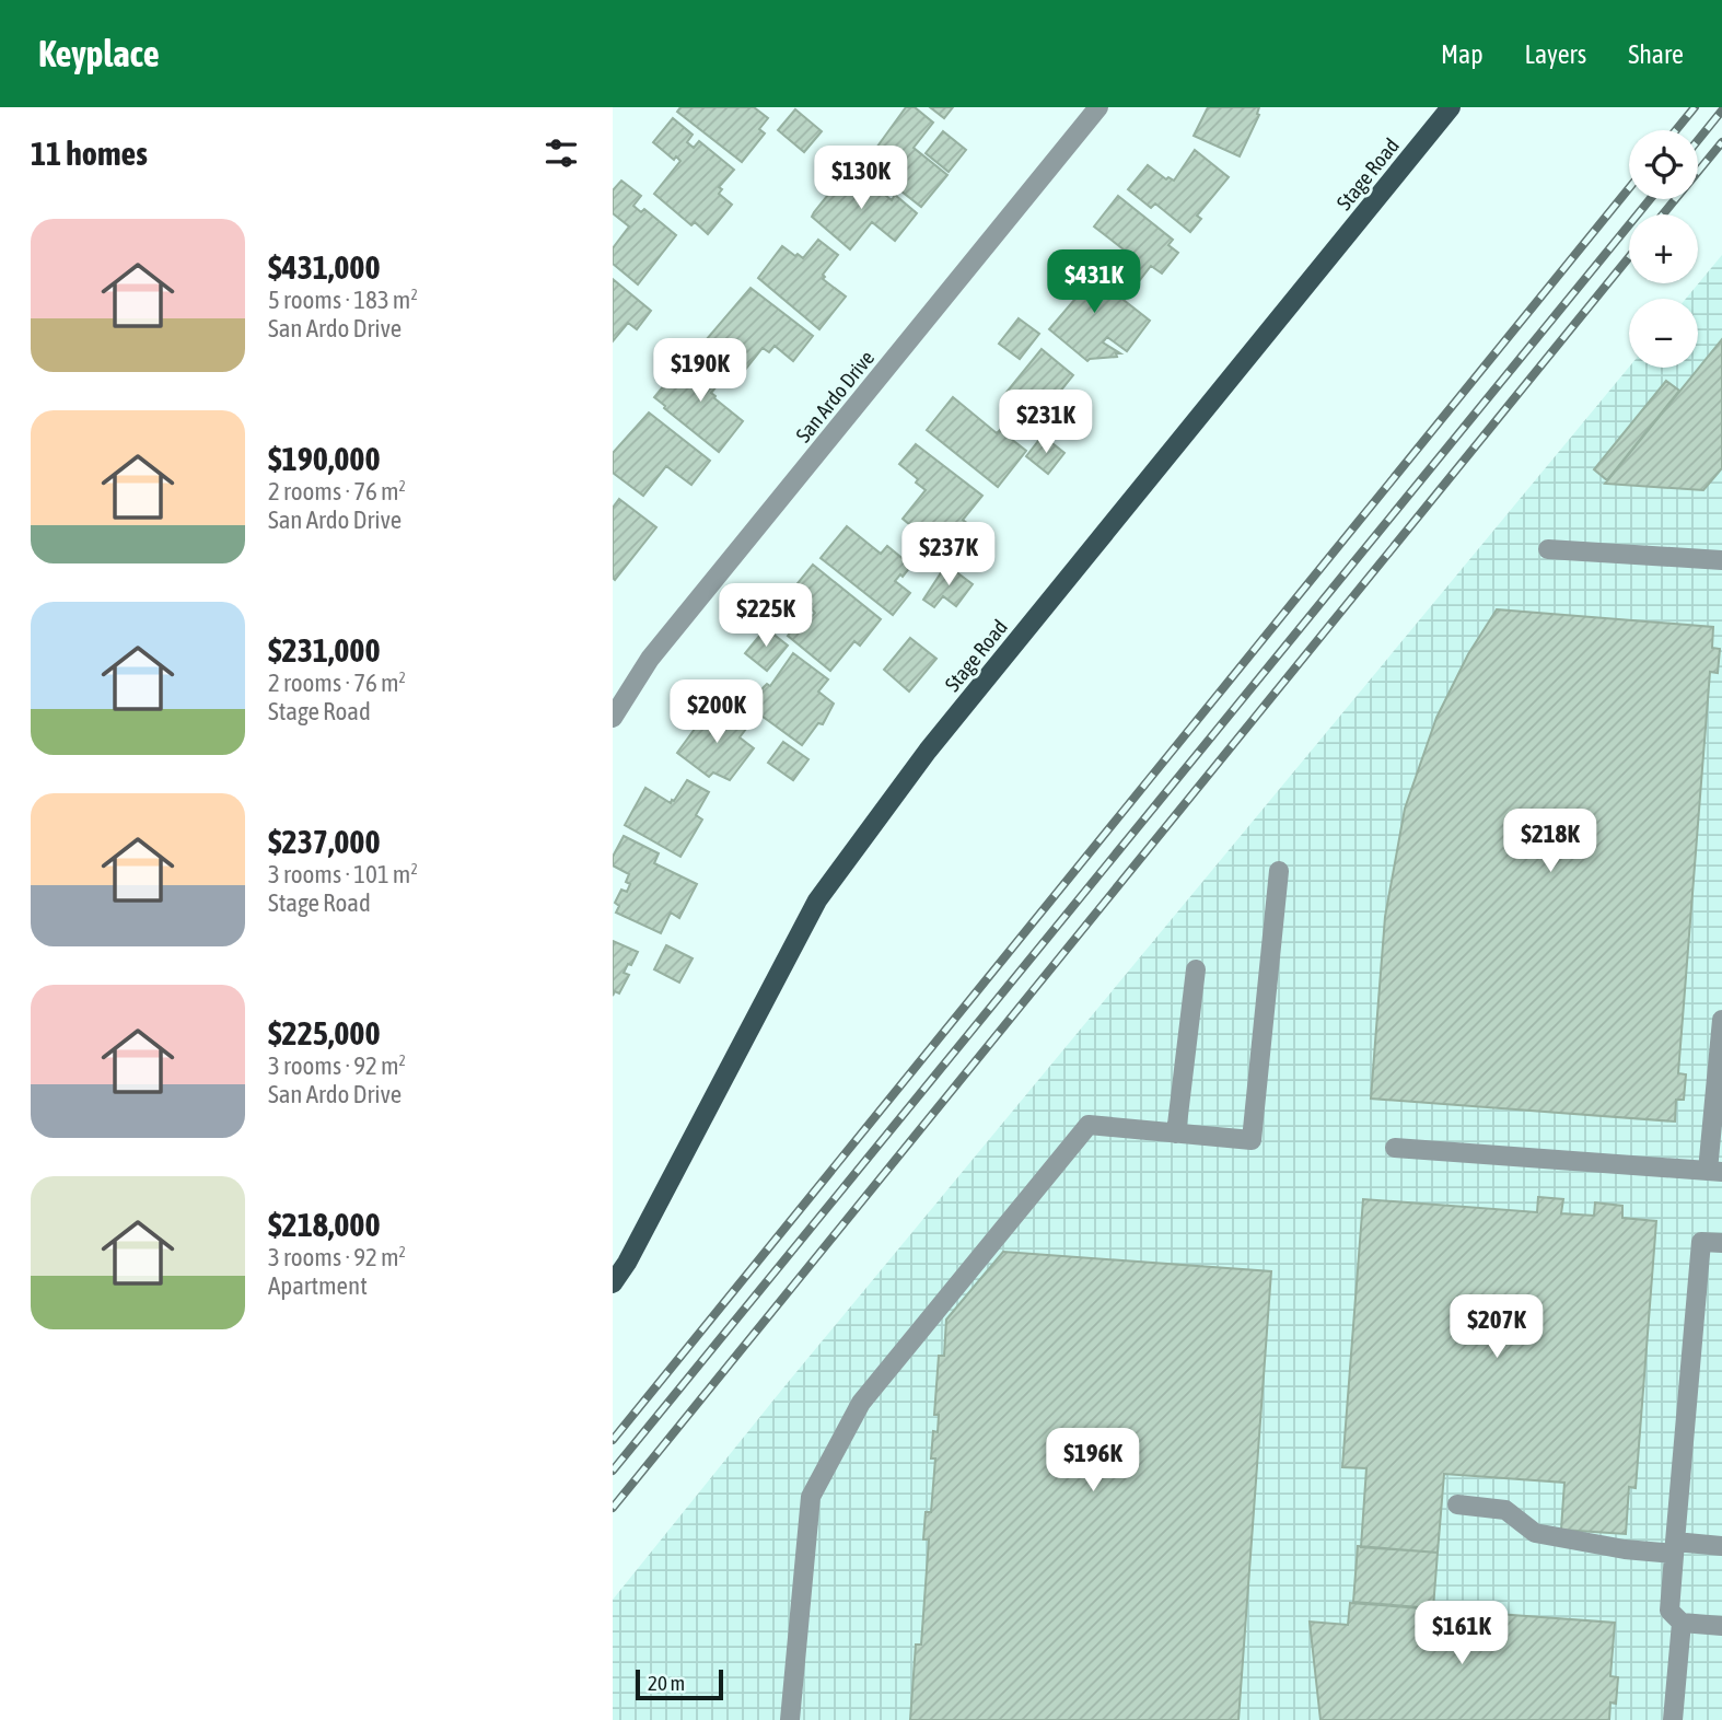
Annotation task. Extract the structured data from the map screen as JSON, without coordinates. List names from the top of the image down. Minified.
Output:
{"streets":{"main road":["Stage Road"],"street":["San Ardo Drive"]},"scale_bar":"20 m","page":{"header":"Keyplace","nav":["Map","Layers","Share"],"heading":"11 homes","map_buttons":["+","−"],"price":["$130K","$431K","$190K","$231K","$237K","$225K","$200K","$218K","$207K","$196K","$161K"],"list":[{"name":"$431,000","note":"5 rooms · 183 m² · San Ardo Drive"},{"name":"$190,000","note":"2 rooms · 76 m² · San Ardo Drive"},{"name":"$231,000","note":"2 rooms · 76 m² · Stage Road"},{"name":"$237,000","note":"3 rooms · 101 m² · Stage Road"},{"name":"$225,000","note":"3 rooms · 92 m² · San Ardo Drive"},{"name":"$218,000","note":"3 rooms · 92 m² · Apartment"}],"scale":"20 m"}}
